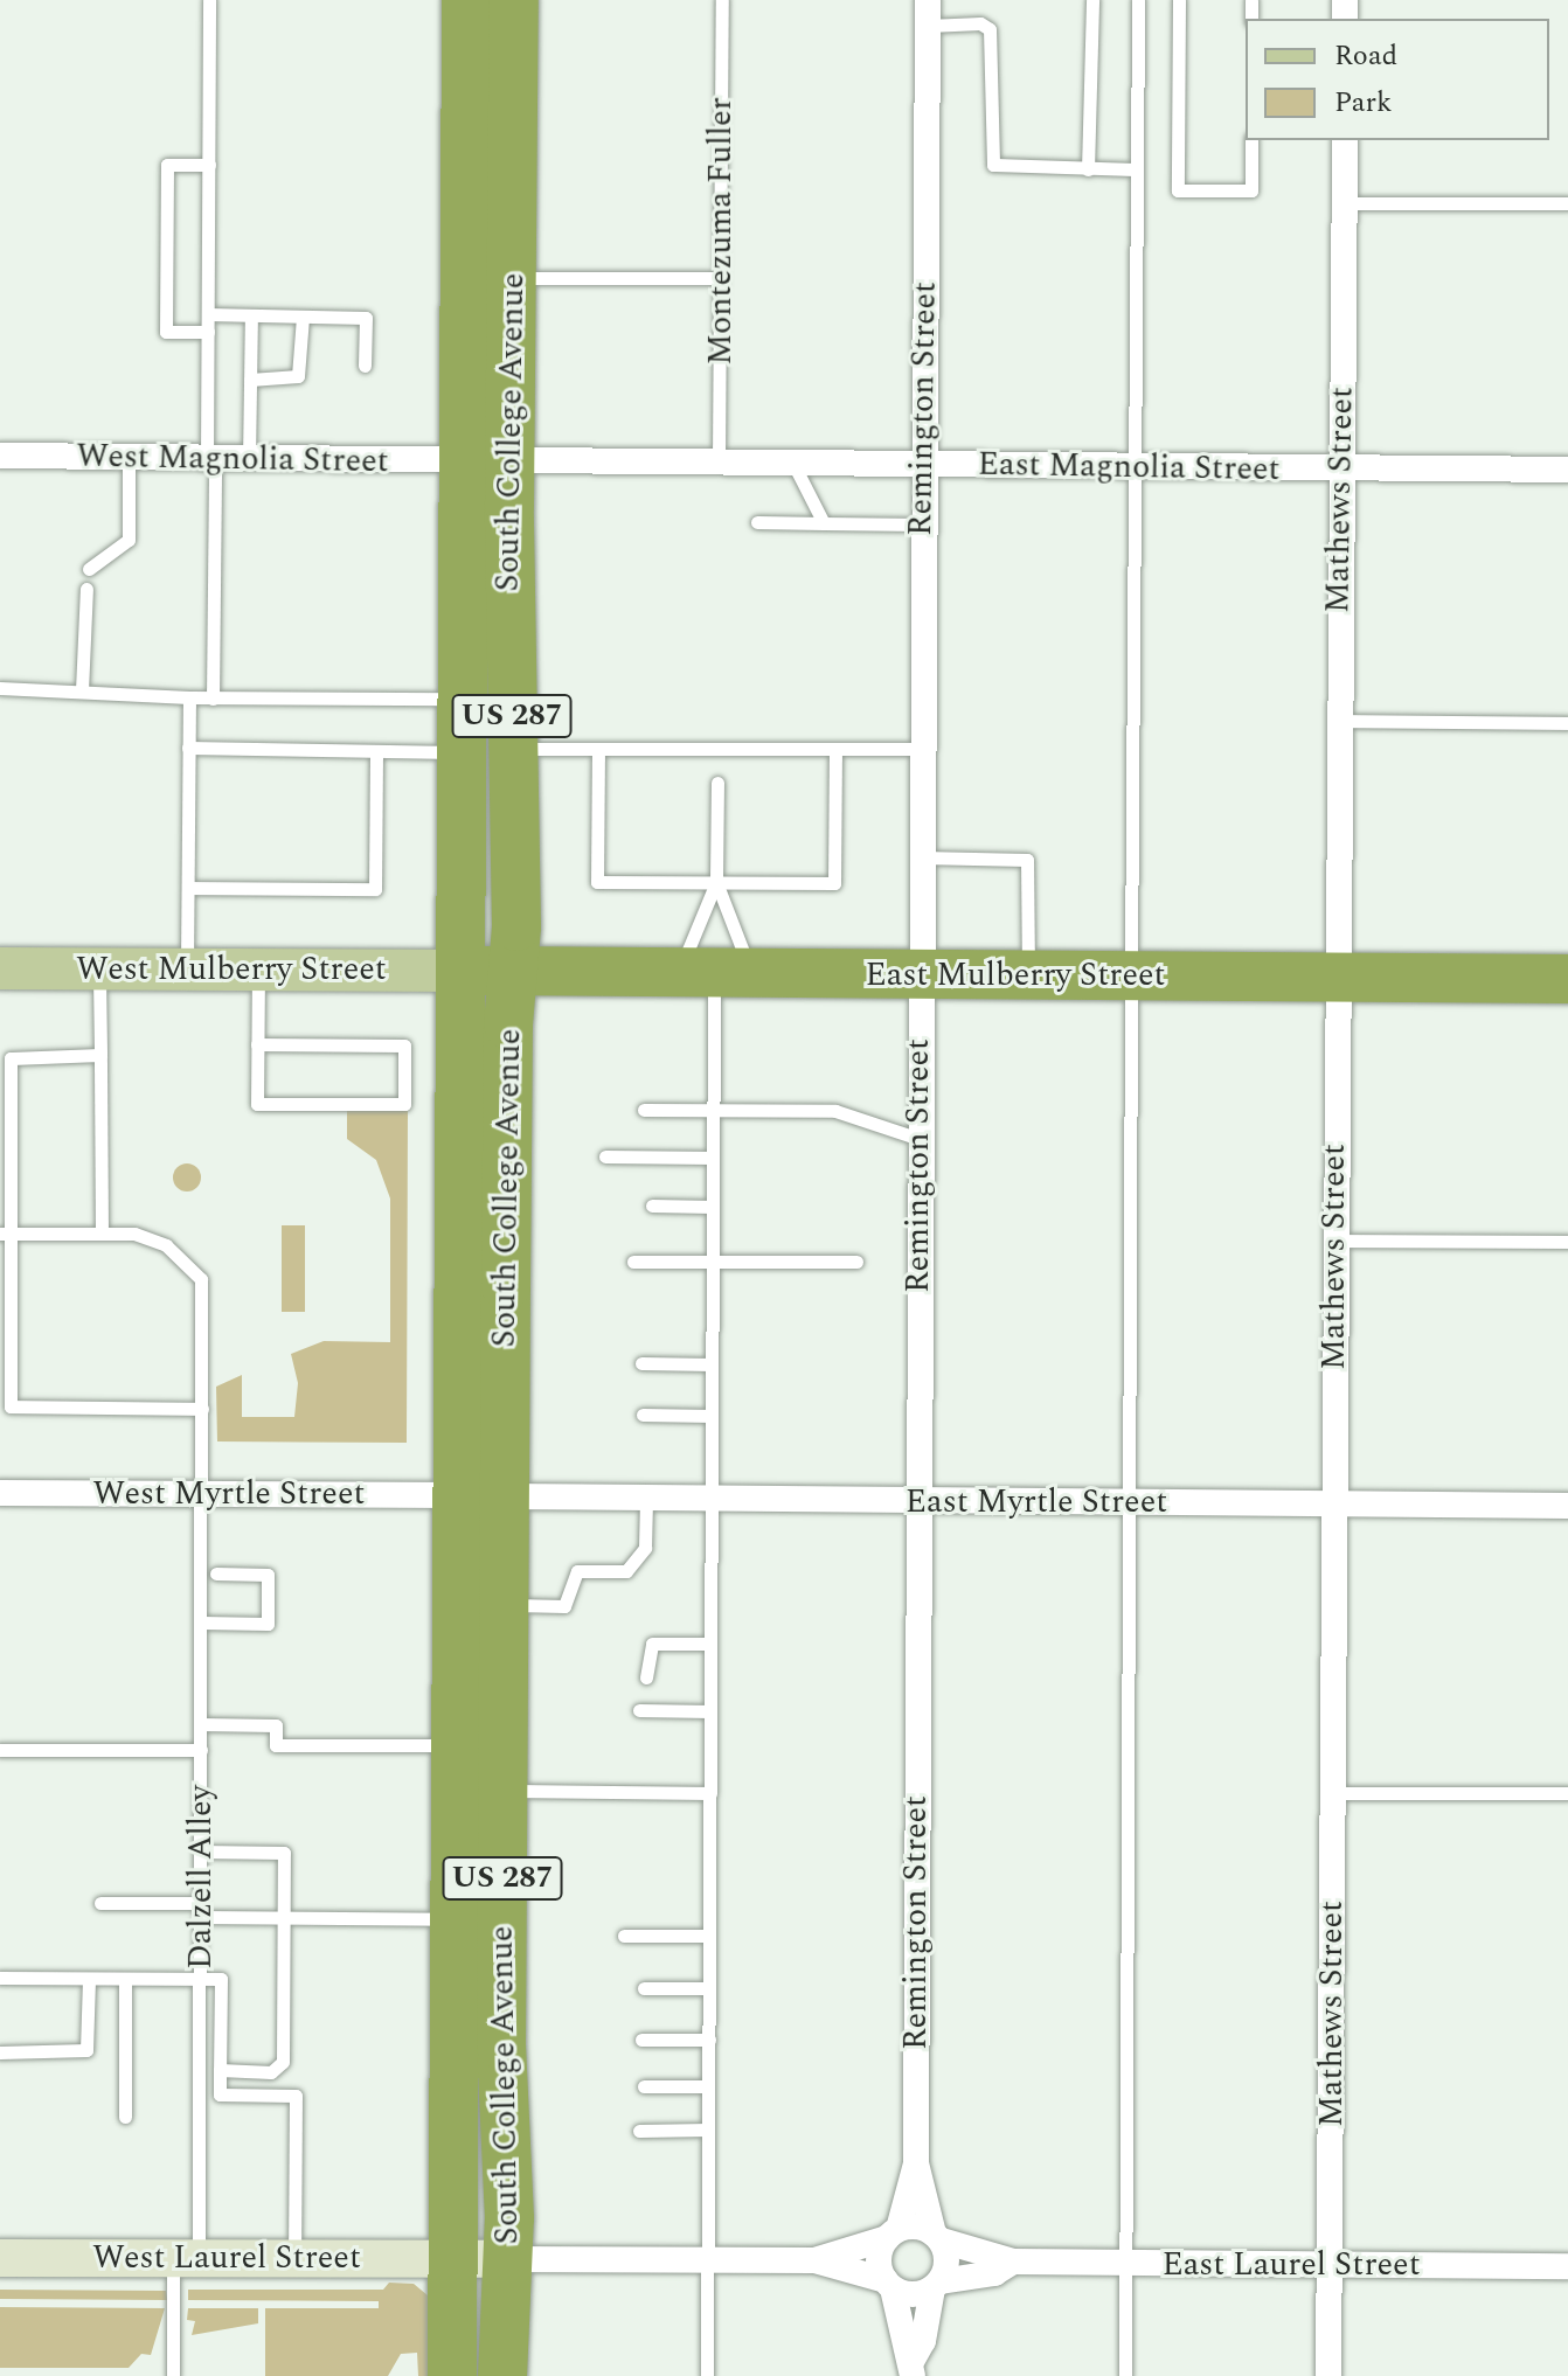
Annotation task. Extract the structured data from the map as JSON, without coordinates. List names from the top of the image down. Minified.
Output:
{"streets":{"highway":["South College Avenue","US 287","East Mulberry Street"],"main road":["West Mulberry Street","West Laurel Street"],"street":["Remington Street","West Magnolia Street","East Magnolia Street","Mathews Street","West Myrtle Street","East Myrtle Street","East Laurel Street"],"lane":["Montezuma Fuller","Dalzell Alley"]},"crossings":[["Montezuma Fuller","East Magnolia Street"],["Remington Street","East Magnolia Street"],["Remington Street","East Mulberry Street"],["Remington Street","East Myrtle Street"],["Remington Street","East Laurel Street"],["South College Avenue","West Magnolia Street"],["South College Avenue","East Magnolia Street"],["South College Avenue","West Mulberry Street"],["South College Avenue","East Mulberry Street"],["South College Avenue","West Myrtle Street"],["South College Avenue","East Myrtle Street"],["South College Avenue","West Laurel Street"],["West Magnolia Street","East Magnolia Street"],["East Magnolia Street","Mathews Street"],["Mathews Street","East Mulberry Street"],["Mathews Street","East Myrtle Street"],["Mathews Street","East Laurel Street"],["West Mulberry Street","East Mulberry Street"],["West Myrtle Street","East Myrtle Street"],["West Myrtle Street","Dalzell Alley"],["Dalzell Alley","West Laurel Street"]],"legend":["Road","Park"]}
